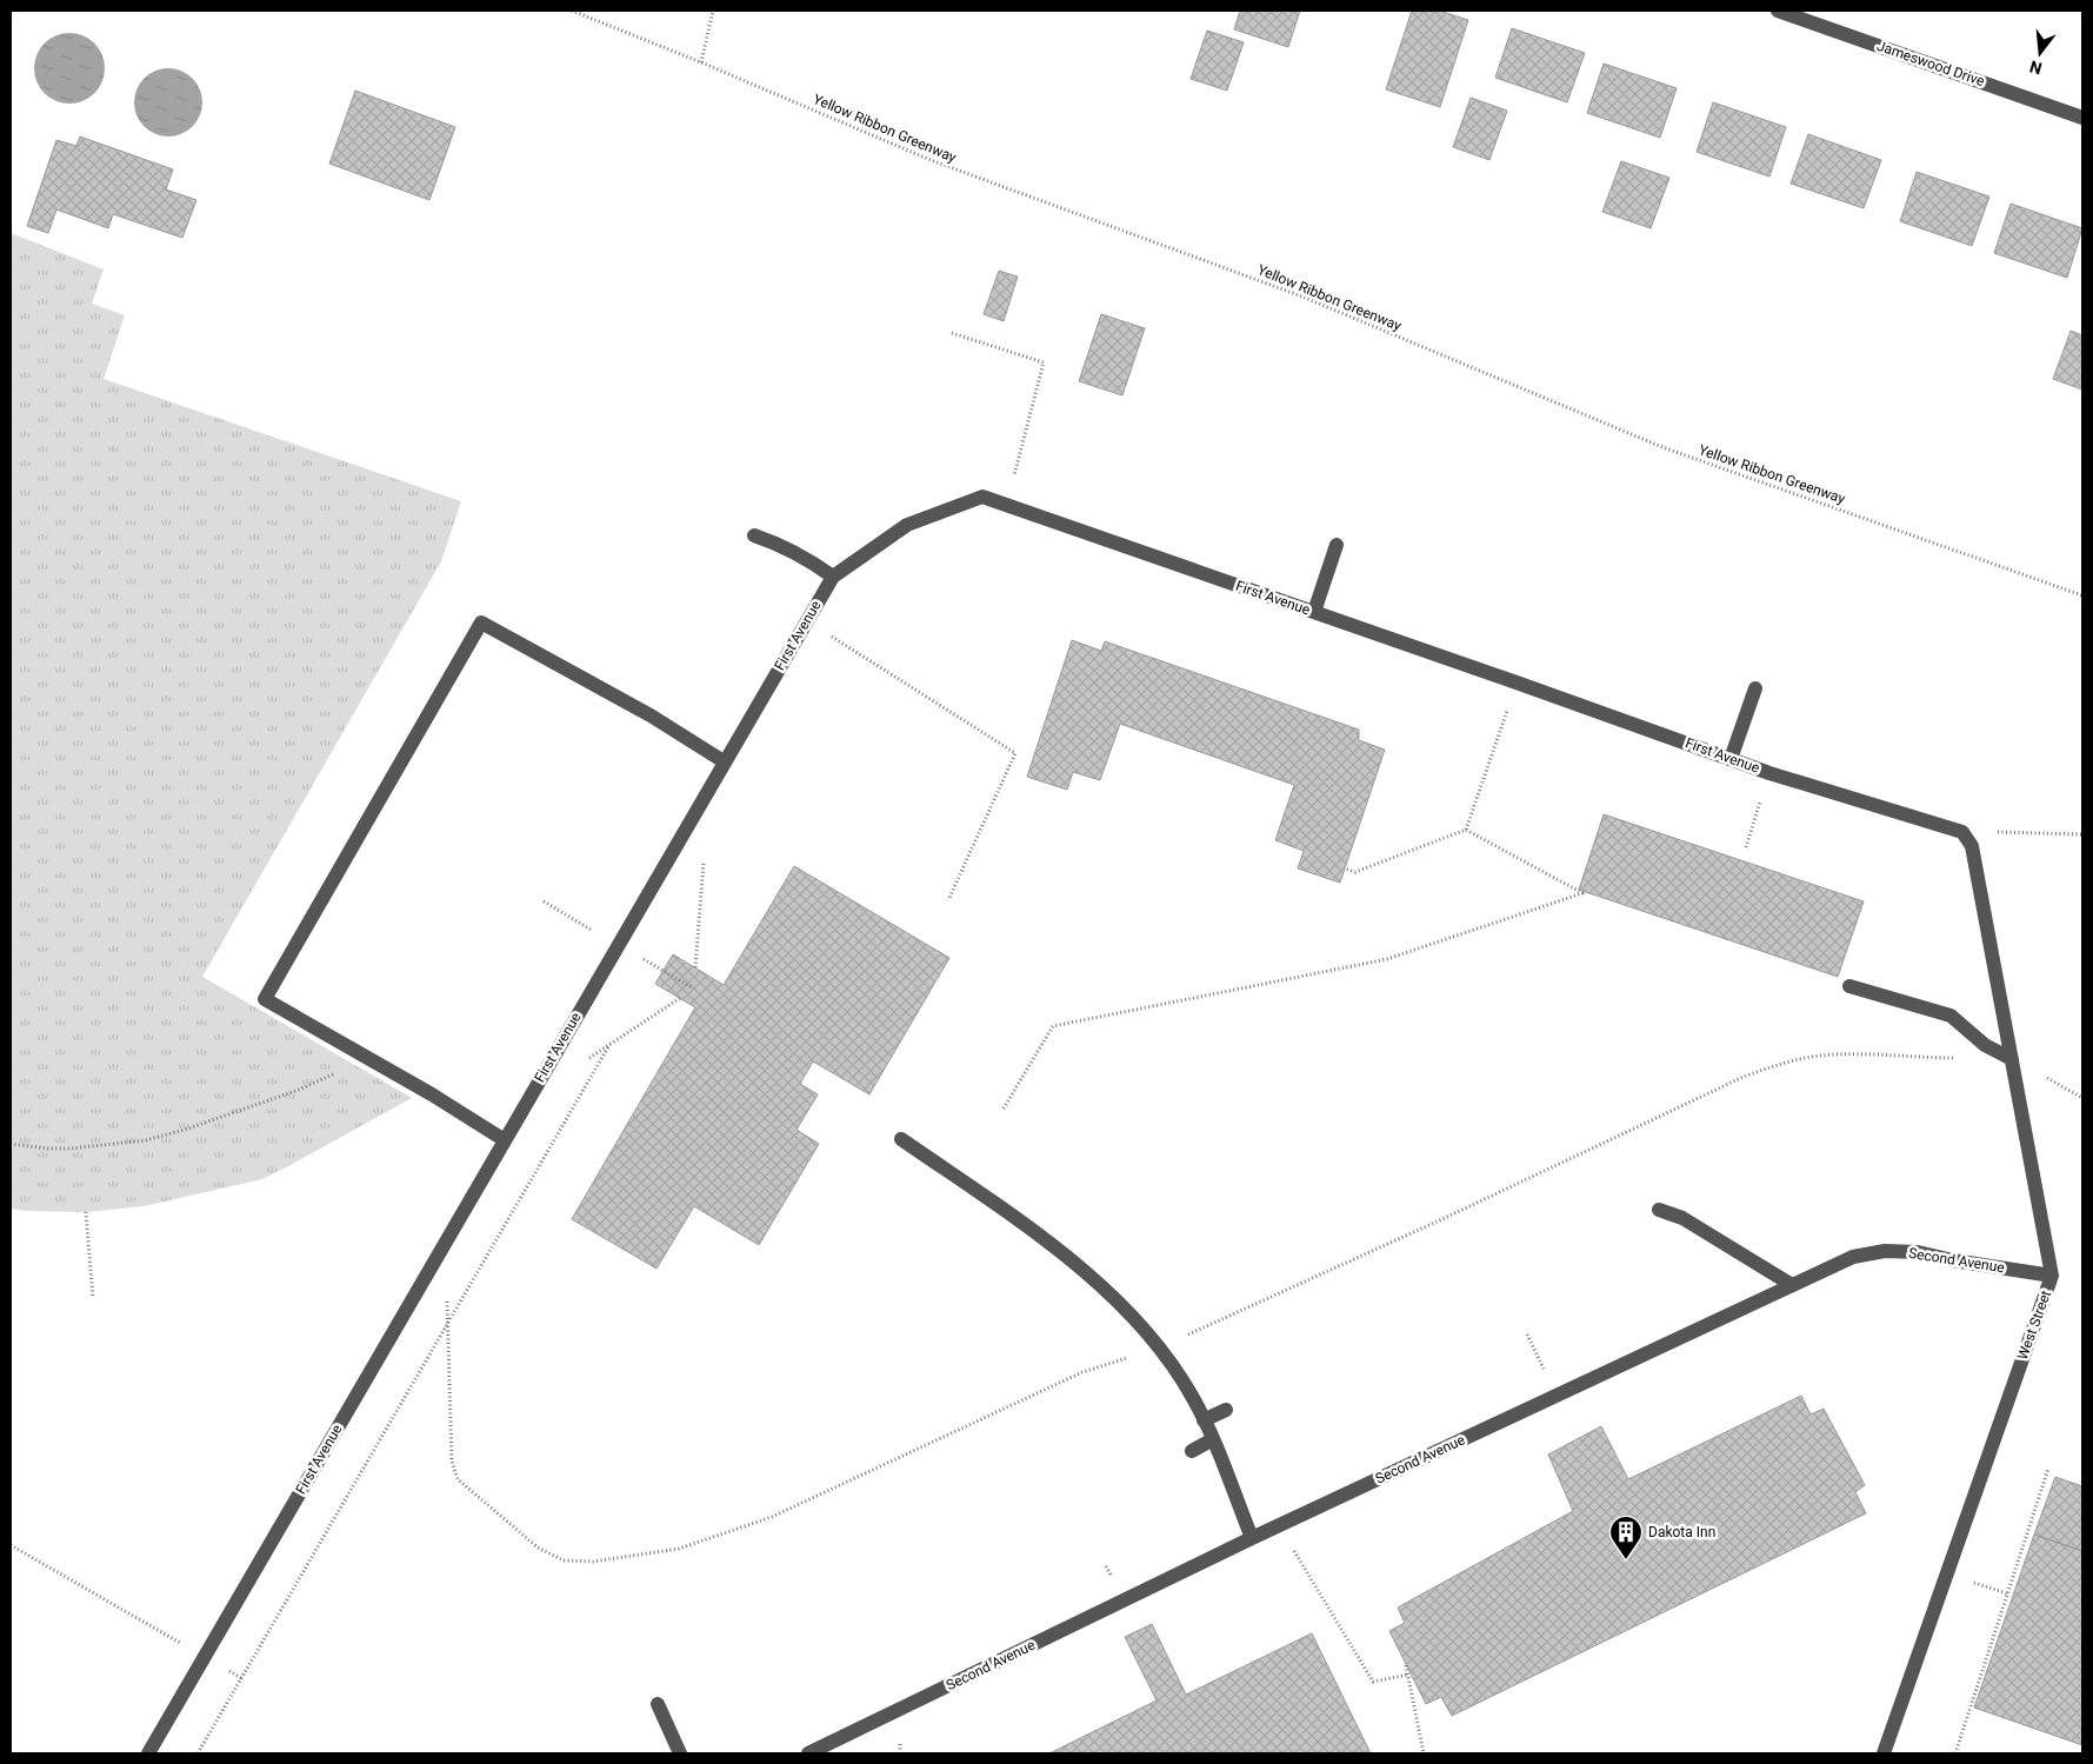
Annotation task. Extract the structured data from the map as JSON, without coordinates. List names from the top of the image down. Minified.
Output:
{"streets":{"street":["Jameswood Drive","First Avenue","Second Avenue","West Street"],"path":["Yellow Ribbon Greenway"]},"crossings":[["First Avenue","West Street"],["Second Avenue","West Street"]],"places":{"building":["Dakota Inn"]},"north":"bottom"}
